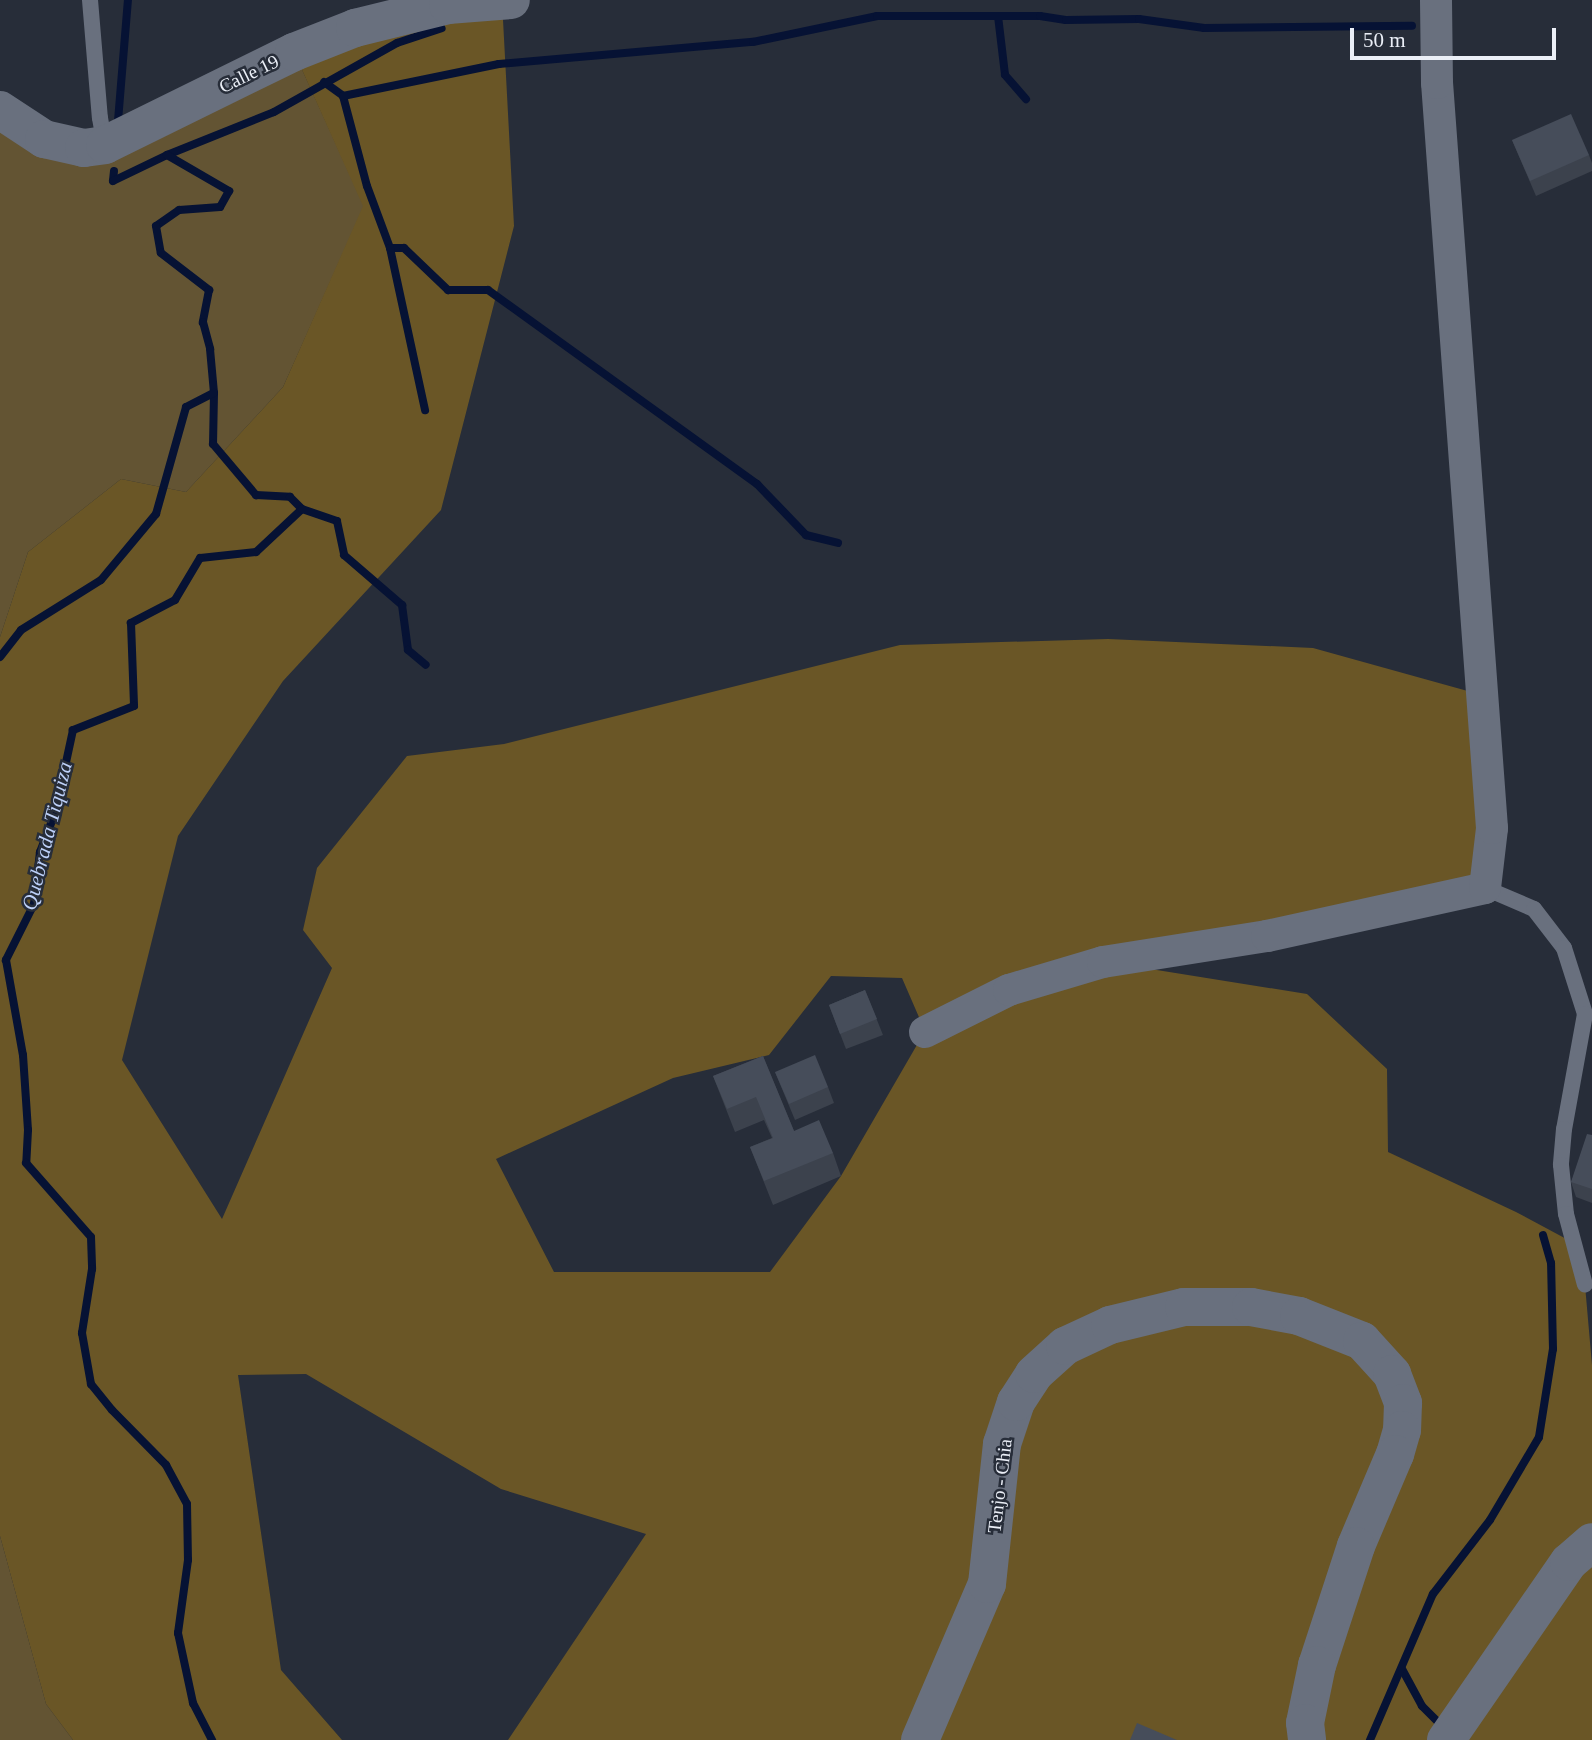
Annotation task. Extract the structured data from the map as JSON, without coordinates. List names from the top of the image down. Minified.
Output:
{"streets":{"street":["Calle 19","Tenjo - Chia"]},"water":["Quebrada Tiquiza"],"scale_bar":"50 m"}
